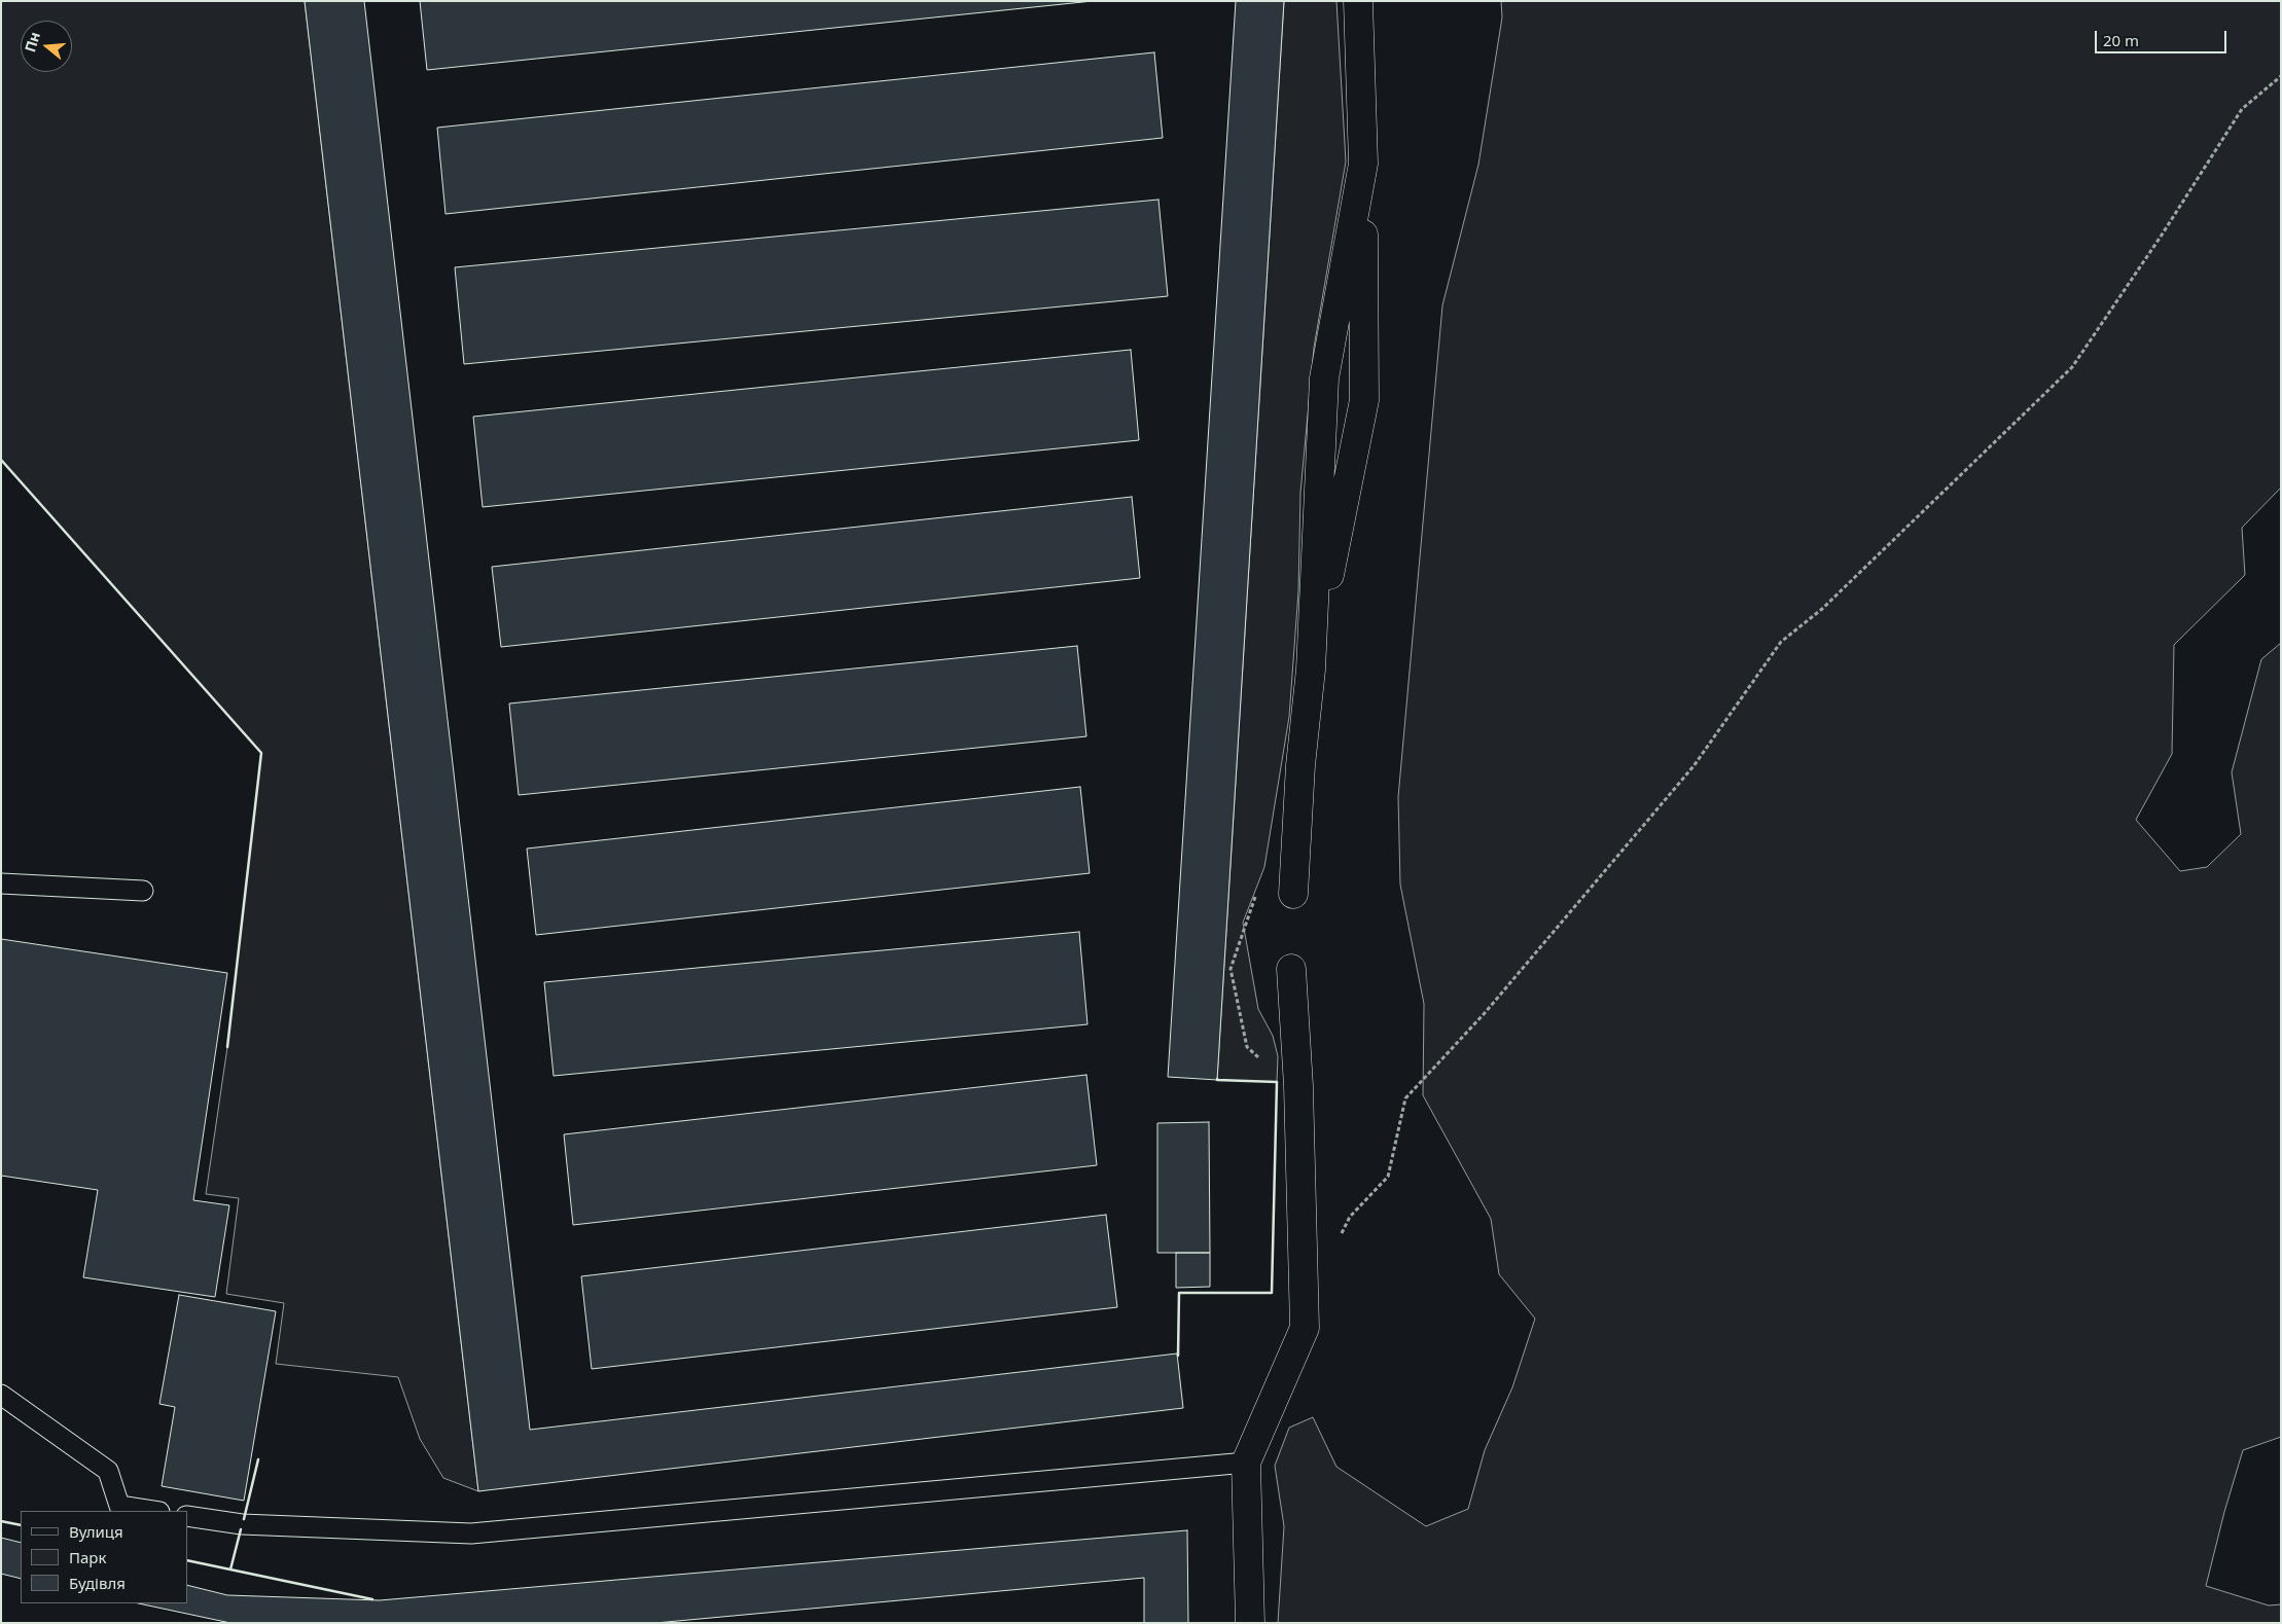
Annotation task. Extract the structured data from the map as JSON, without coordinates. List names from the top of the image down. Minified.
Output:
{"legend":["Вулиця","Парк","Будівля"],"scale_bar":"20 m","north":"left"}
